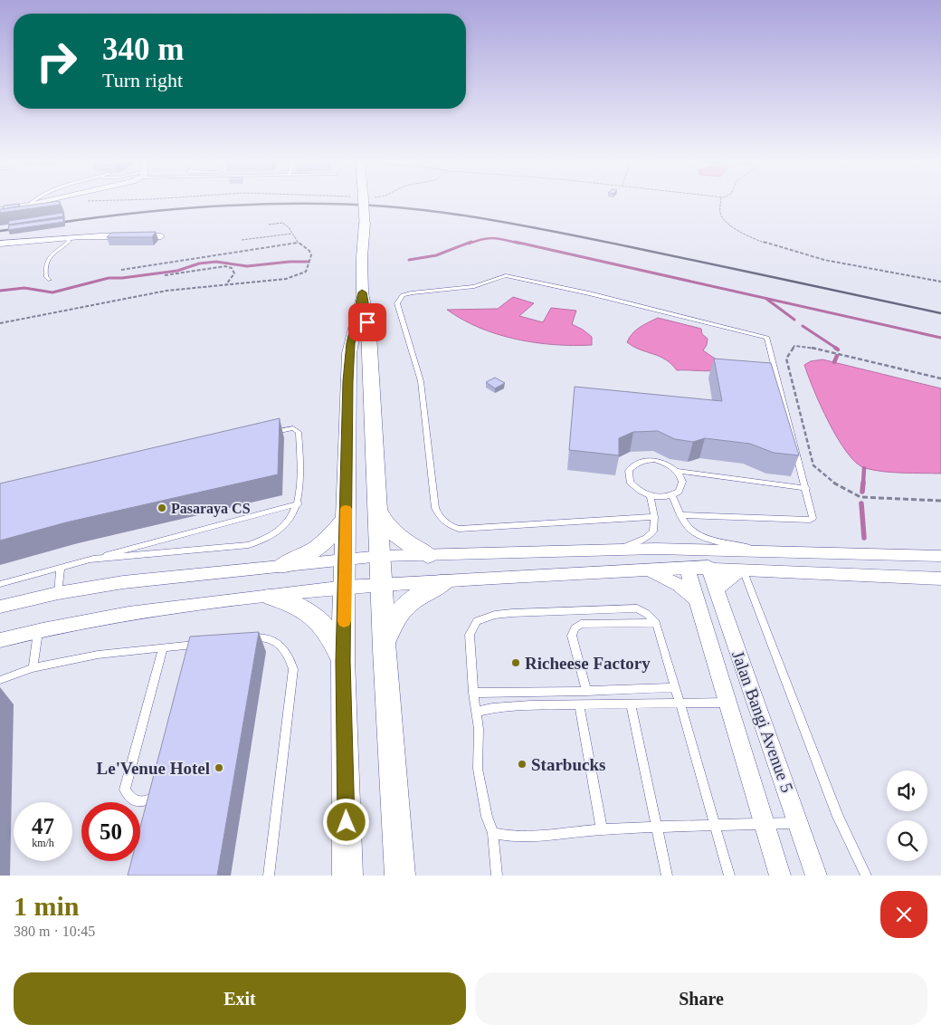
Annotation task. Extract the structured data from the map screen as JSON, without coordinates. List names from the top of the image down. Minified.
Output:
{"streets":{"street":["Jalan Bangi Avenue 5"]},"places":["Pasaraya CS","Richeese Factory","Starbucks","Le'Venue Hotel"],"page":{"turn":["340 m","Turn right"],"speed":"47 km/h","limit":"50","heading":["1 min","380 m · 10:45"],"buttons":["Exit","Share"]}}
